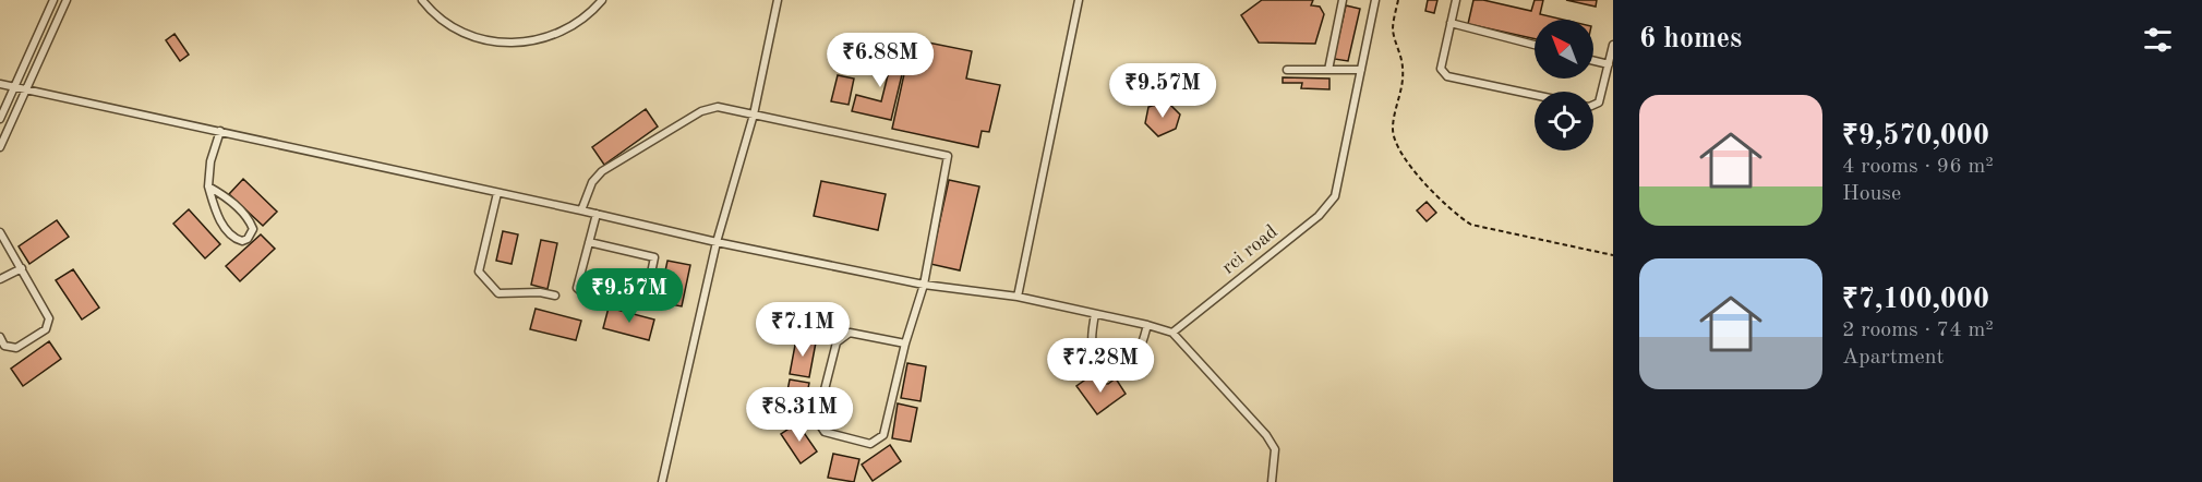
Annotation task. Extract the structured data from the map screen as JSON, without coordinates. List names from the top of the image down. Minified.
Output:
{"streets":{"lane":["rci road"]},"north":"top left","page":{"heading":"6 homes","price":["₹6.88M","₹9.57M","₹9.57M","₹7.1M","₹7.28M","₹8.31M"],"list":[{"name":"₹9,570,000","note":"4 rooms · 96 m² · House"},{"name":"₹7,100,000","note":"2 rooms · 74 m² · Apartment"}]}}
